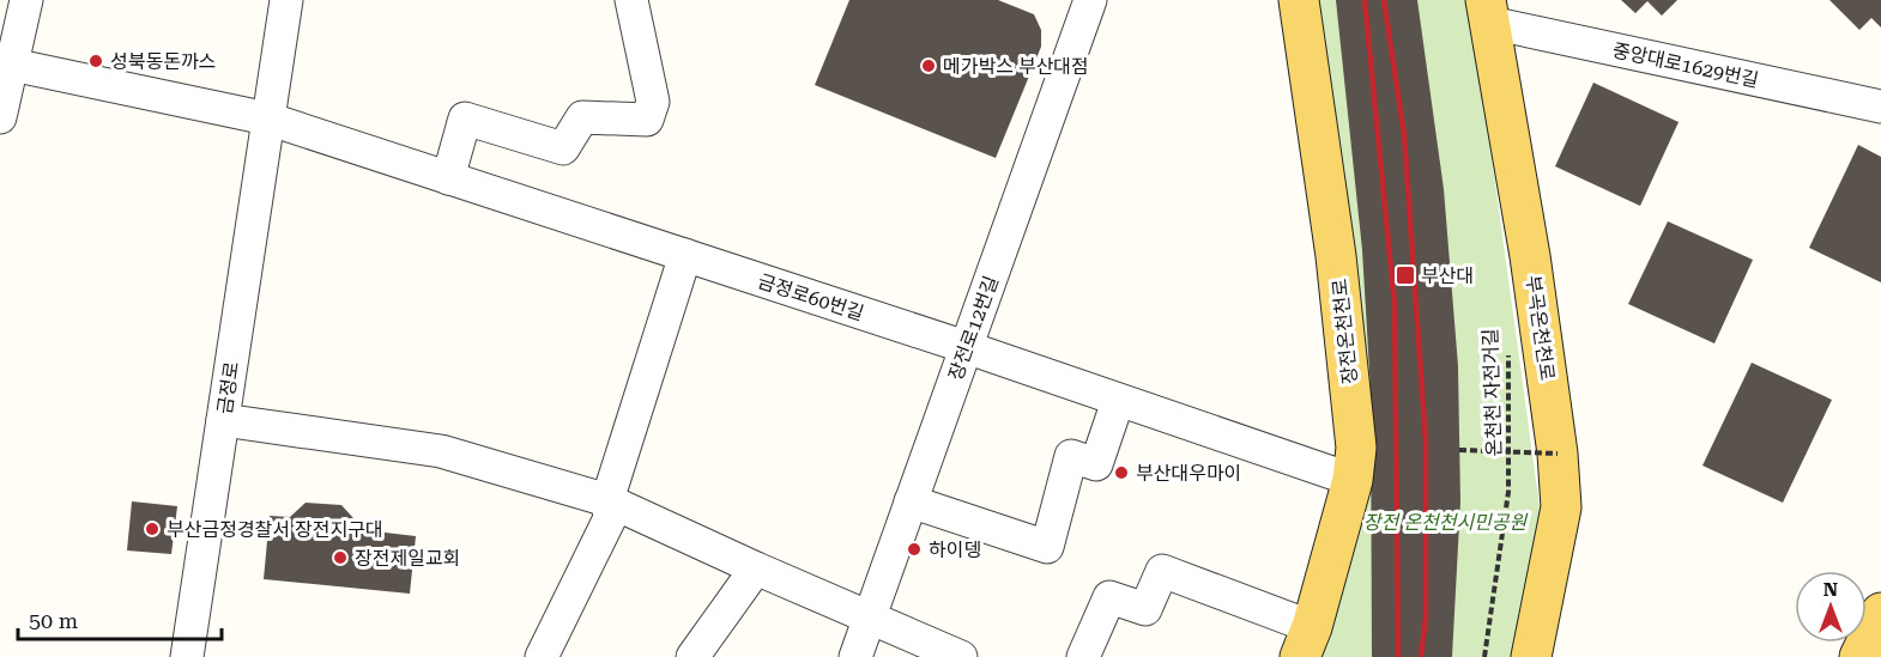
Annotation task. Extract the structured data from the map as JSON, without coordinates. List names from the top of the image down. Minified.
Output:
{"streets":{"main road":["부곡온천천로","장전온천천로"],"street":["중앙대로1629번길","금정로60번길","장전로12번길","금정로"],"path":["온천천 자전거길"]},"crossings":[["중앙대로1629번길","부곡온천천로"],["금정로60번길","장전로12번길"],["금정로60번길","장전온천천로"],["금정로60번길","금정로"]],"parks":["장전 온천천시민공원"],"places":{"other":["성북동돈까스","메가박스 부산대점","부산대우마이","부산금정경찰서 장전지구대","하이뎅","장전제일교회"],"transit":["부산대"]},"scale_bar":"50 m","north":"top"}
